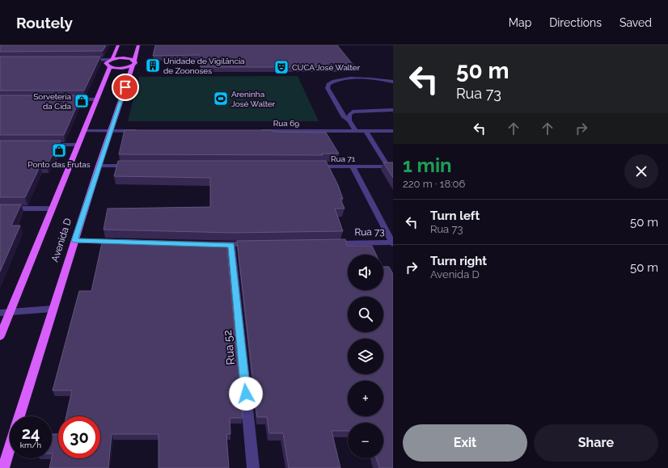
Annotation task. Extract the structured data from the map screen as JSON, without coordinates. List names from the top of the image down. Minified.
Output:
{"streets":{"main road":["Avenida D"],"street":["Rua 69","Rua 71","Rua 73","Rua 52"]},"places":{"building":["Unidade de Vigilância de Zoonoses"],"theatre":["CUCA José Walter"],"sports":["Areninha José Walter"],"shop":["Sorveteria da Cida","Ponto das Frutas"]},"page":{"header":"Routely","nav":["Map","Directions","Saved"],"turn":["50 m","Rua 73"],"heading":["1 min","220 m · 18:06"],"list":[{"name":"Turn left","note":"Rua 73","value":"50 m"},{"name":"Turn right","note":"Avenida D","value":"50 m"}],"map_buttons":["+","−"],"speed":"24 km/h","limit":"30","buttons":["Exit","Share"]}}
